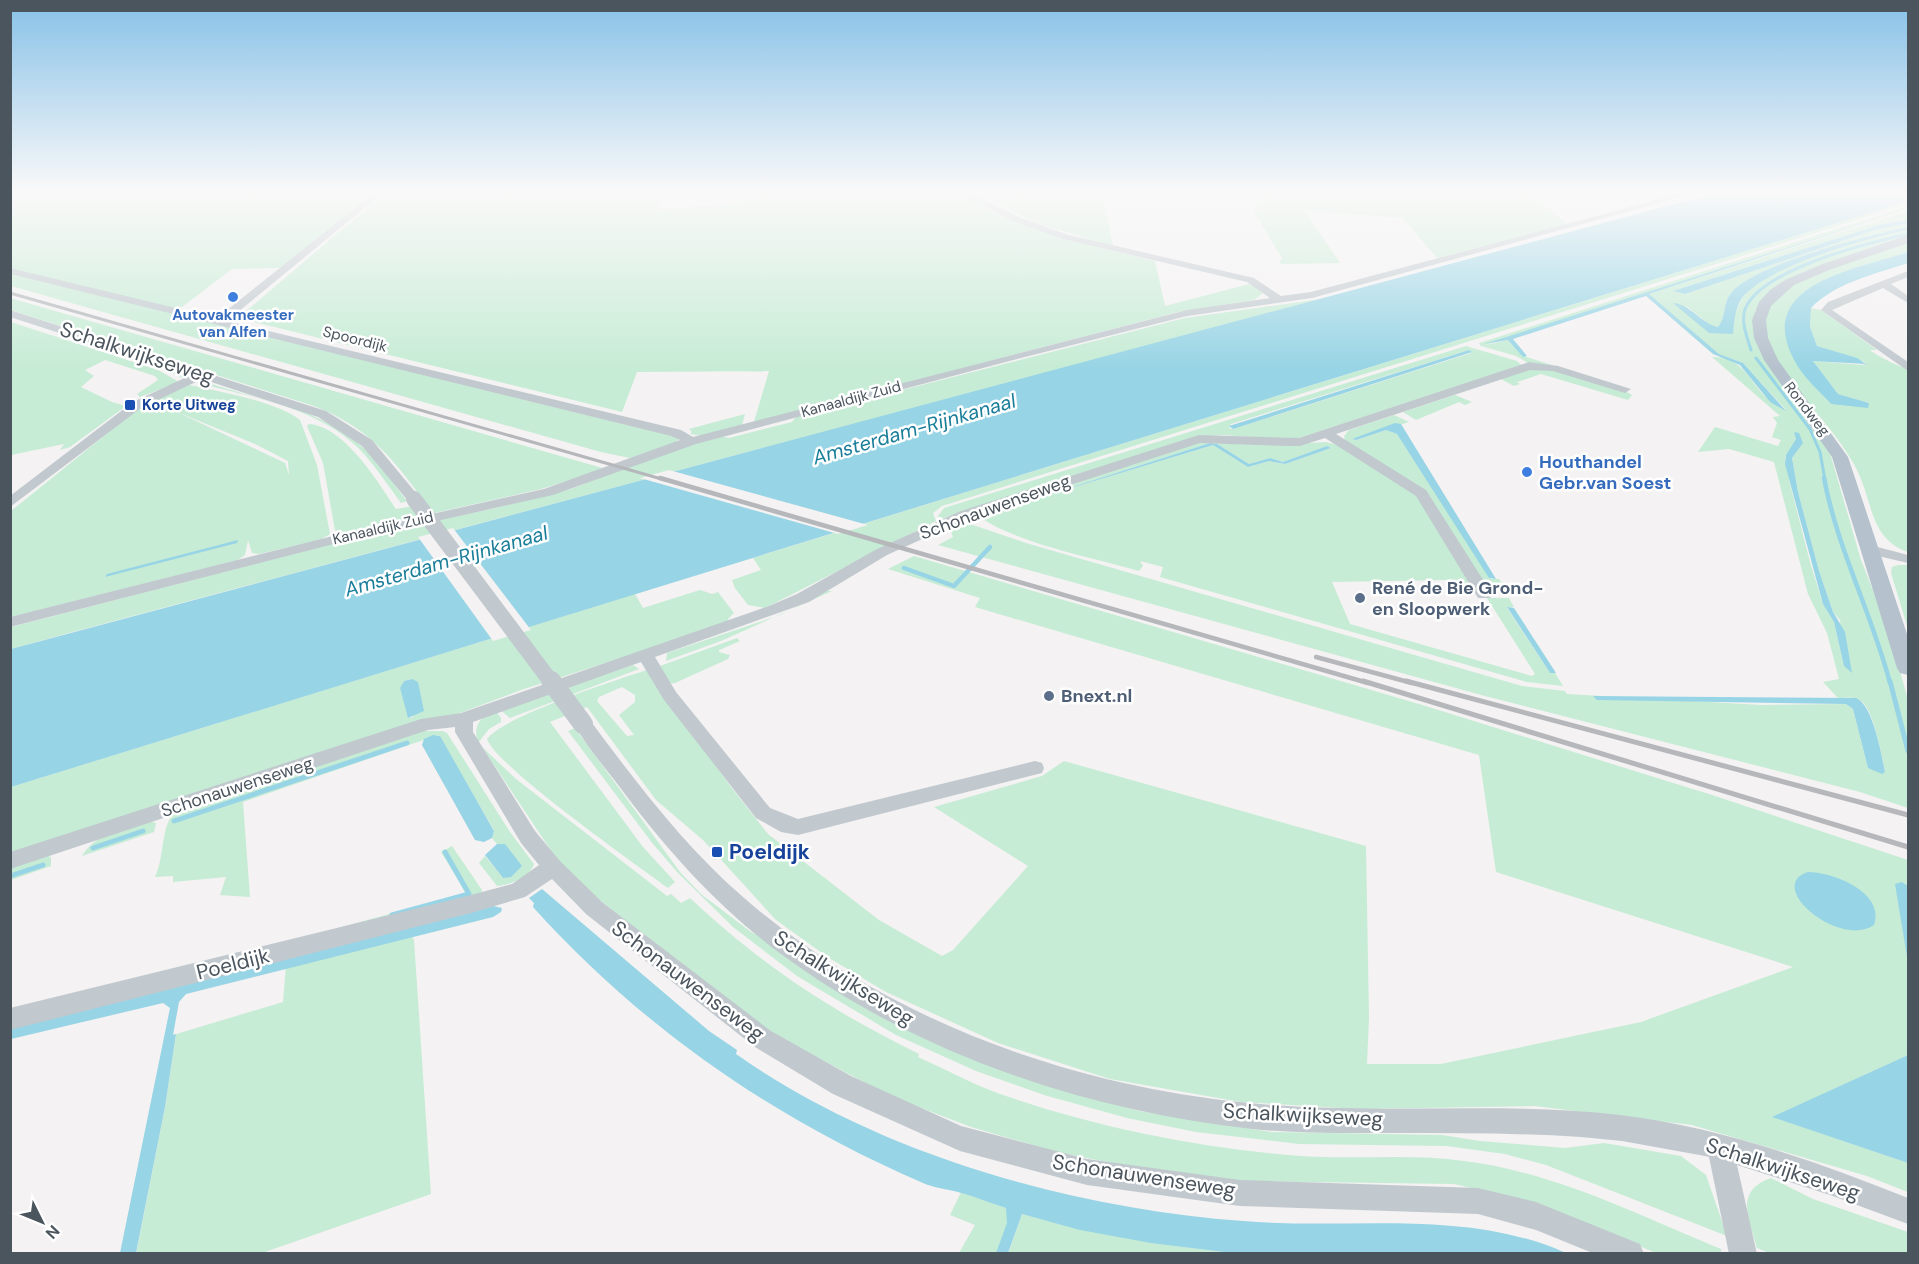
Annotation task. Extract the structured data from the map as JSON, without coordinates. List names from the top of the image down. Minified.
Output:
{"streets":{"main road":["Rondweg"],"street":["Spoordijk","Schalkwijkseweg","Kanaaldijk Zuid","Schonauwenseweg","Poeldijk"]},"crossings":[["Spoordijk","Kanaaldijk Zuid"],["Schonauwenseweg","Poeldijk"]],"water":["Amsterdam-Rijnkanaal"],"places":{"other":["Autovakmeester van Alfen","Houthandel Gebr.van Soest","René de Bie Grond- en Sloopwerk","Bnext.nl"],"transit":["Korte Uitweg","Poeldijk"]},"north":"bottom right"}
